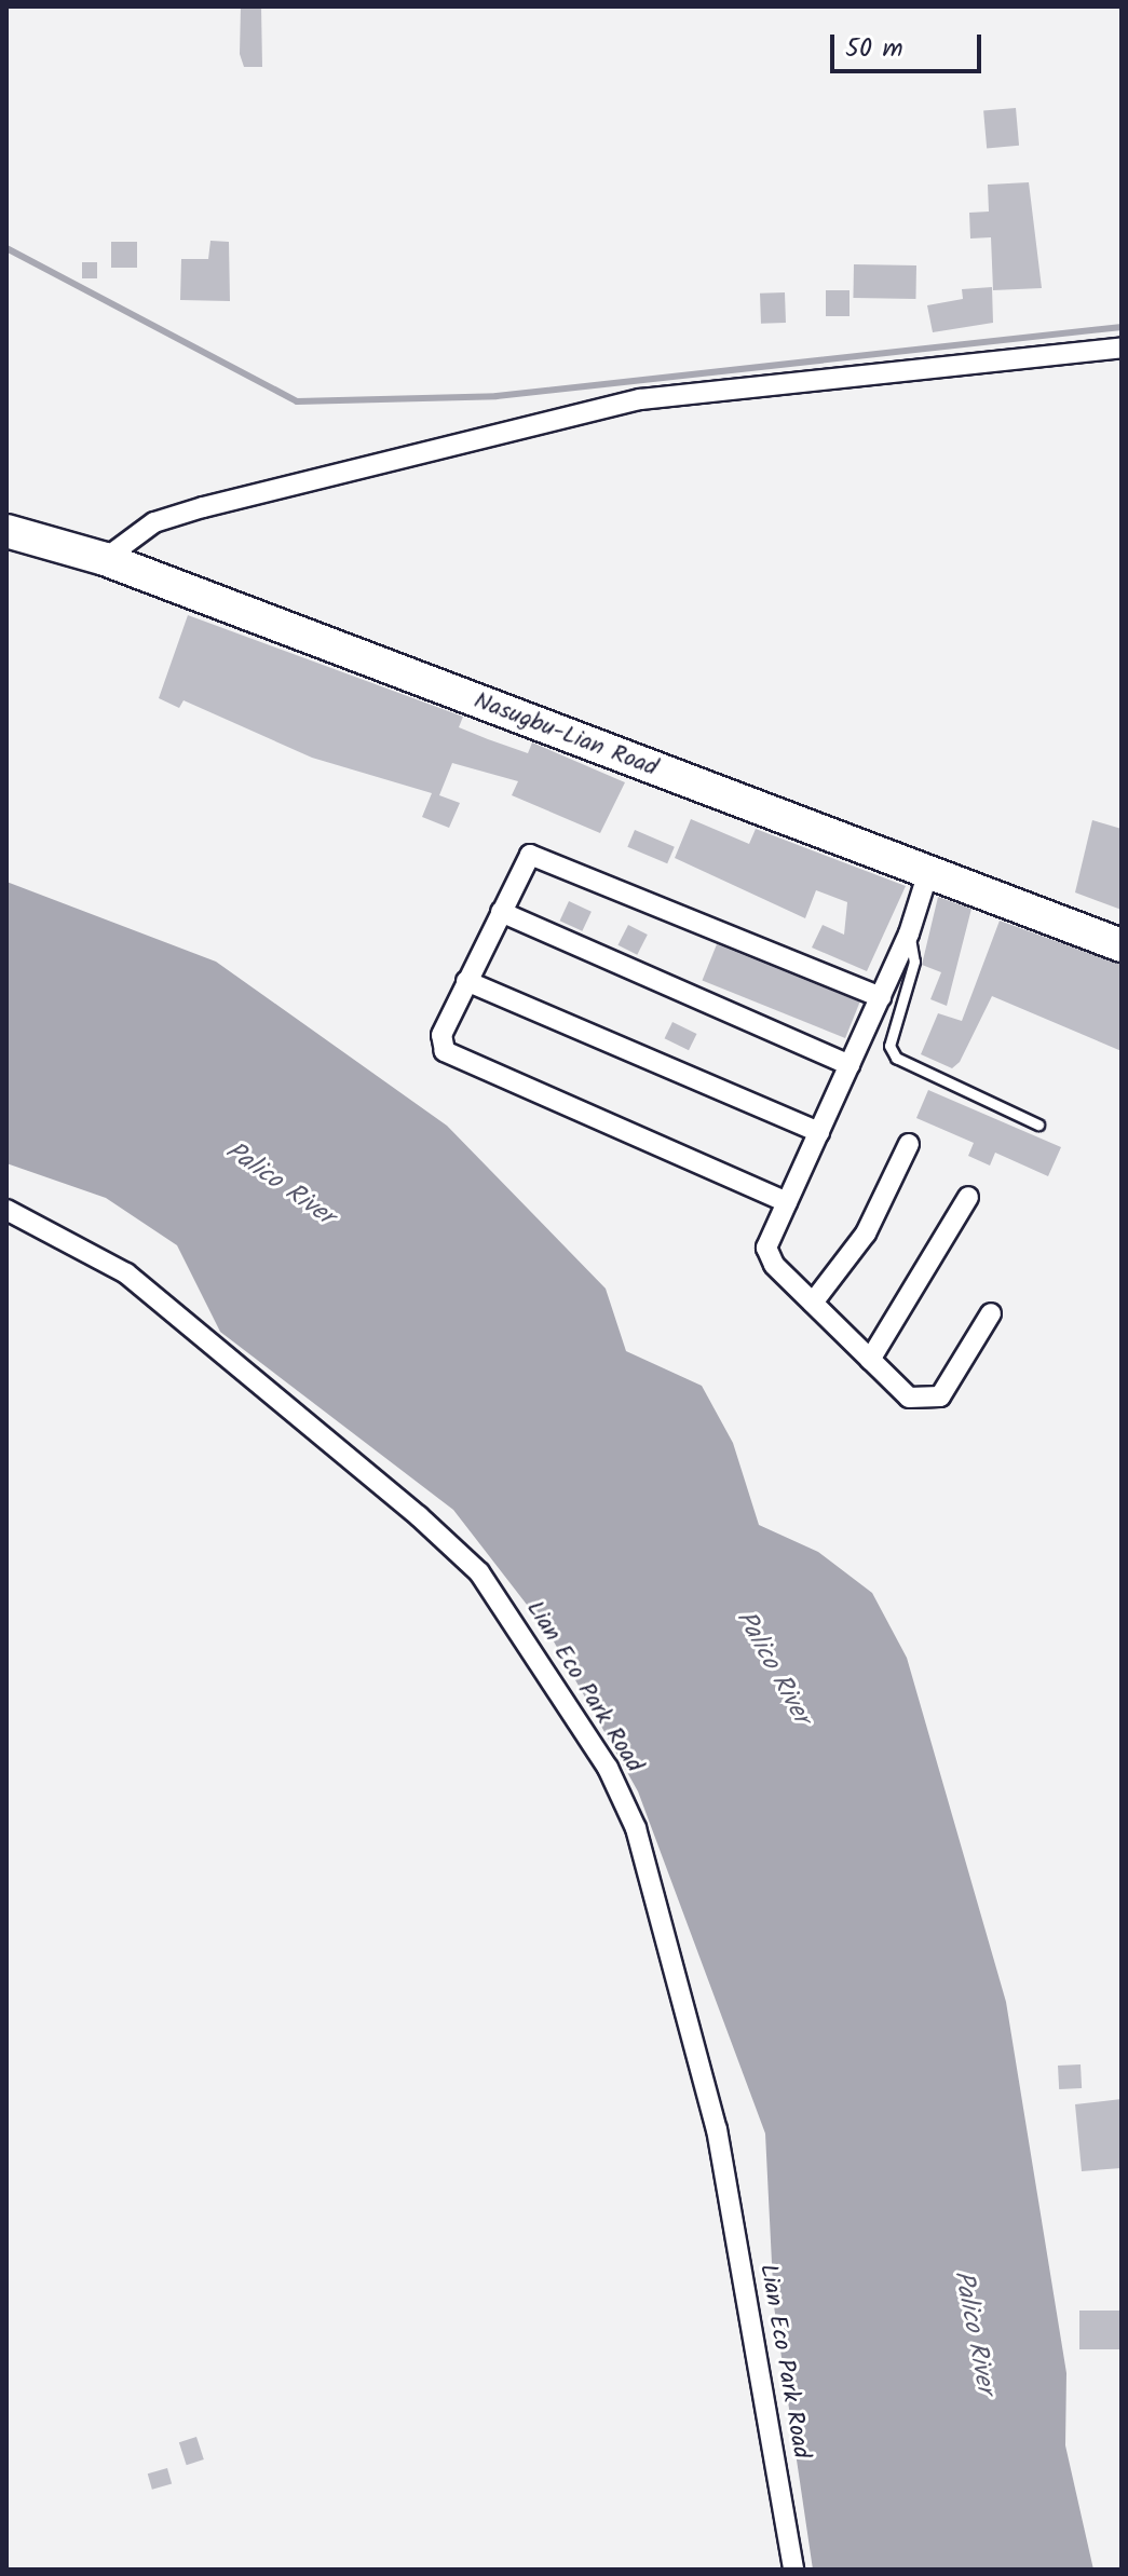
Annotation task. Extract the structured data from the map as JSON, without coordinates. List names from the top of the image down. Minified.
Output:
{"streets":{"main road":["Nasugbu-Lian Road"],"street":["Lian Eco Park Road"]},"water":["Palico River"],"scale_bar":"50 m"}
